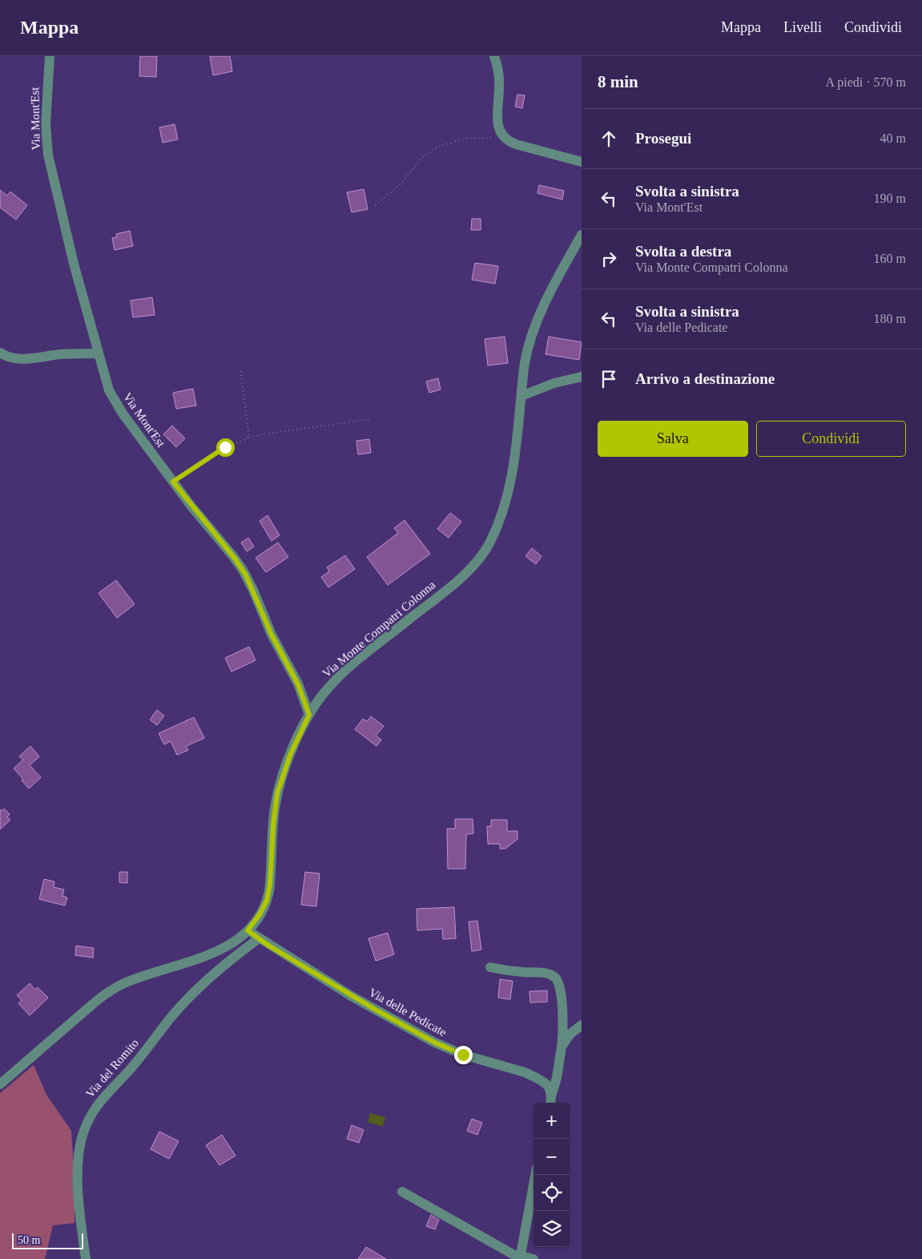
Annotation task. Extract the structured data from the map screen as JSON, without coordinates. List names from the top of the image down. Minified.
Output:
{"streets":{"street":["Via Mont'Est","Via Monte Compatri Colonna","Via delle Pedicate","Via del Romito"]},"crossings":[["Via Mont'Est","Via Monte Compatri Colonna"],["Via Monte Compatri Colonna","Via delle Pedicate"],["Via delle Pedicate","Via del Romito"]],"scale_bar":"50 m","page":{"header":"Mappa","nav":["Mappa","Livelli","Condividi"],"heading":["8 min","A piedi · 570 m"],"list":[["Prosegui","40 m"],["Svolta a sinistra","Via Mont'Est","190 m"],["Svolta a destra","Via Monte Compatri Colonna","160 m"],["Svolta a sinistra","Via delle Pedicate","180 m"],"Arrivo a destinazione"],"buttons":["Salva","Condividi"],"map_buttons":["+","−"],"scale":"50 m"}}
